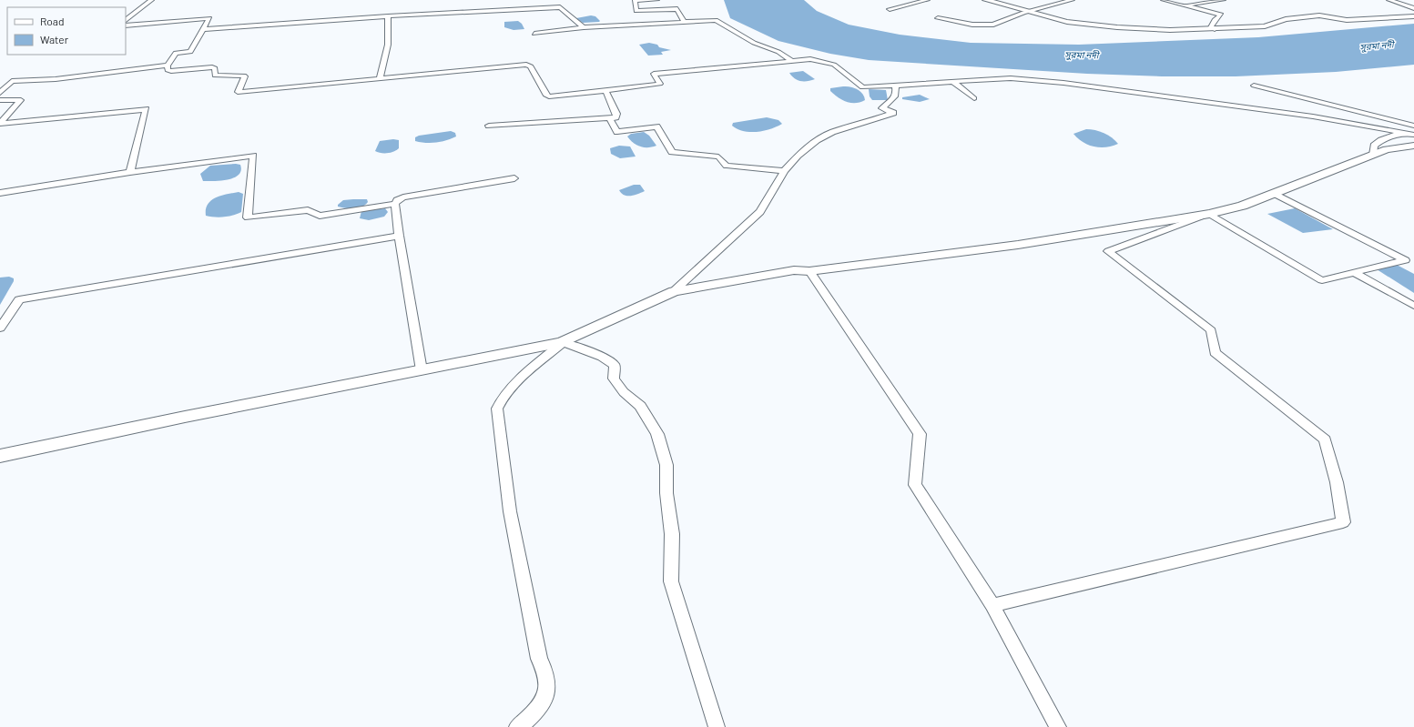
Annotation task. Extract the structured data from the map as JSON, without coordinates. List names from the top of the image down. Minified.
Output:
{"water":["সুরমা নদী"],"legend":["Road","Water"]}
